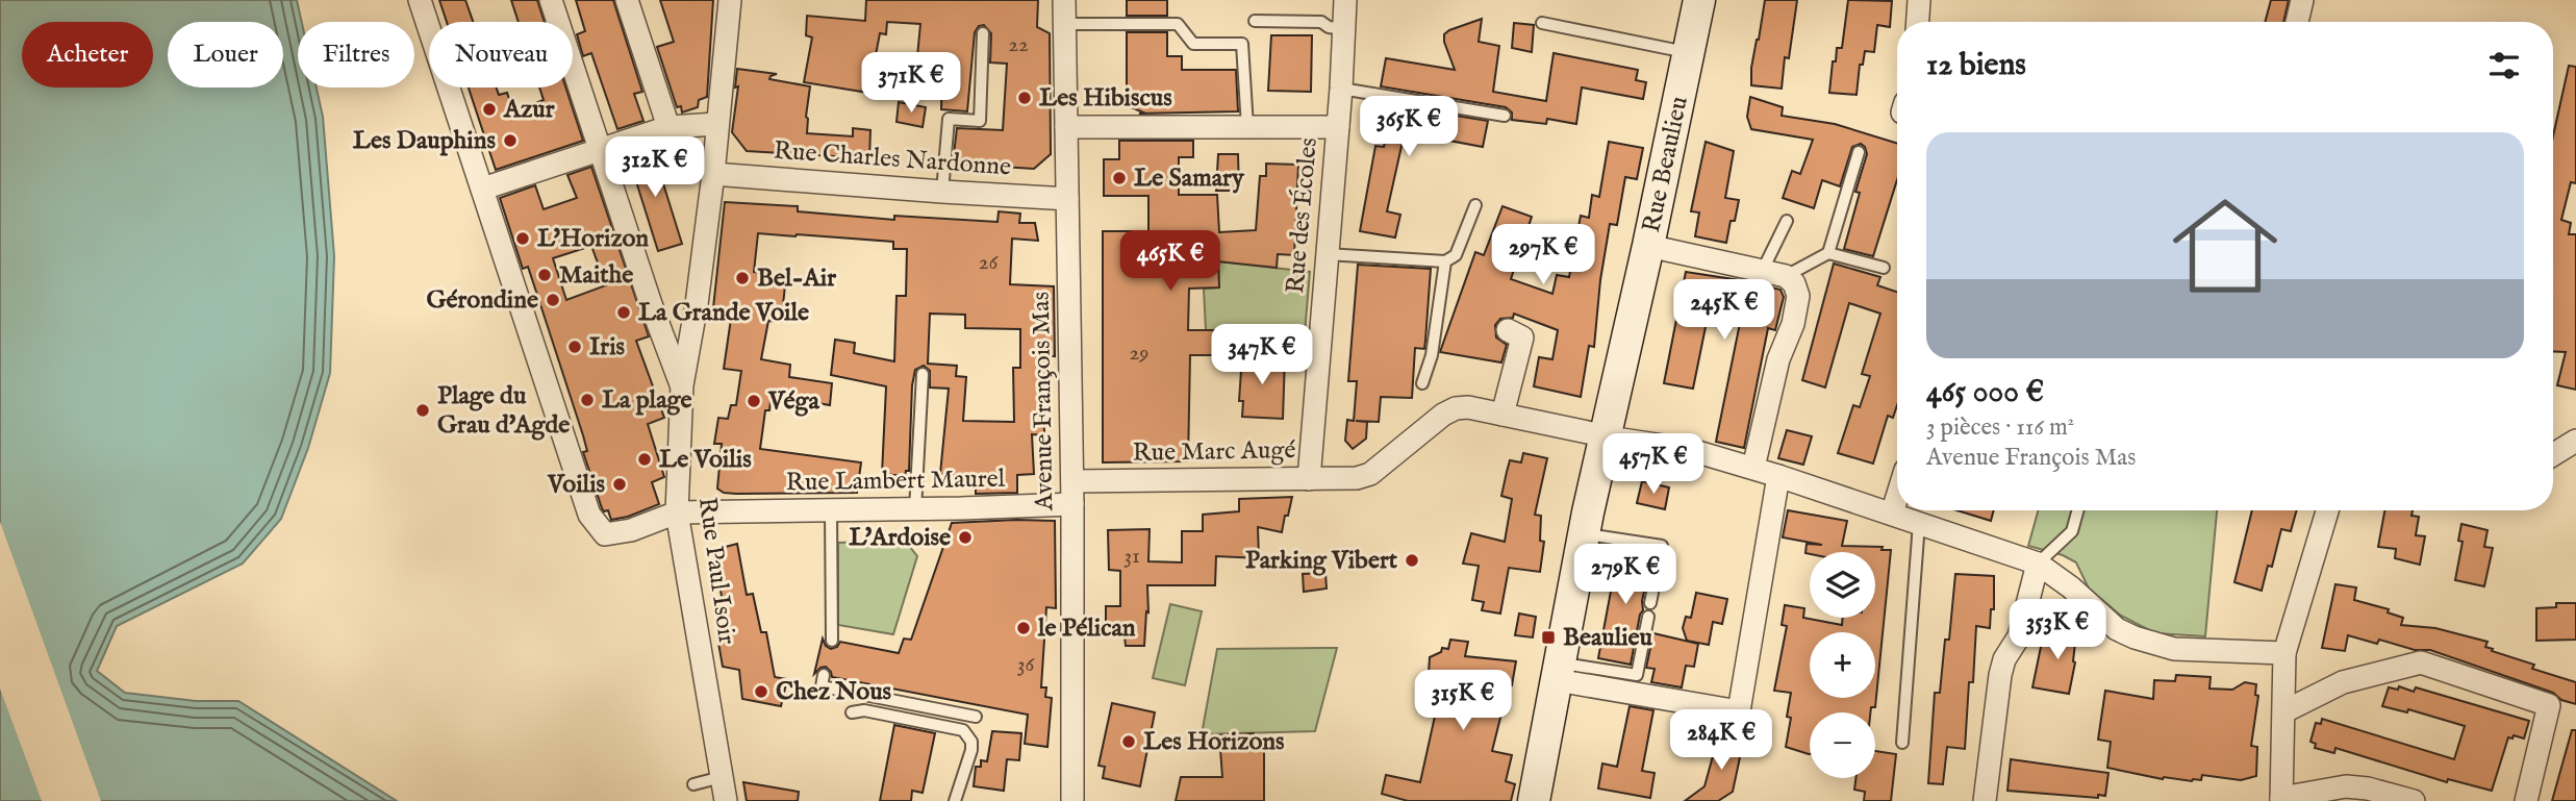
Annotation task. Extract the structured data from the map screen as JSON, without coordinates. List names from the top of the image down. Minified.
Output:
{"streets":{"street":["Rue Charles Nardonne","Rue Beaulieu","Rue des Écoles","Avenue François Mas","Rue Marc Augé","Rue Lambert Maurel","Rue Paul Isoir"]},"crossings":[["Rue Charles Nardonne","Avenue François Mas"],["Rue Charles Nardonne","Rue Paul Isoir"],["Rue des Écoles","Rue Marc Augé"],["Avenue François Mas","Rue Marc Augé"],["Avenue François Mas","Rue Lambert Maurel"],["Rue Lambert Maurel","Rue Paul Isoir"]],"places":{"other":["Les Hibiscus","Azur","Les Dauphins","Le Samary","L'Horizon","Maithe","Bel-Air","Gérondine","La Grande Voile","Iris","La plage","Véga","Plage du Grau d'Agde","Le Voilis","Voilis","L'Ardoise","Parking Vibert","le Pélican","Chez Nous","Les Horizons"],"transit":["Beaulieu"]},"house_numbers":["22","26","29","31","36"],"page":{"chip":["Acheter","Louer","Filtres","Nouveau"],"heading":"12 biens","price":["371K €","365K €","312K €","297K €","465K €","245K €","347K €","457K €","279K €","353K €","315K €","284K €"],"list":[{"name":"465 000 €","note":"3 pièces · 116 m² · Avenue François Mas"}],"map_buttons":["+","−"]}}
